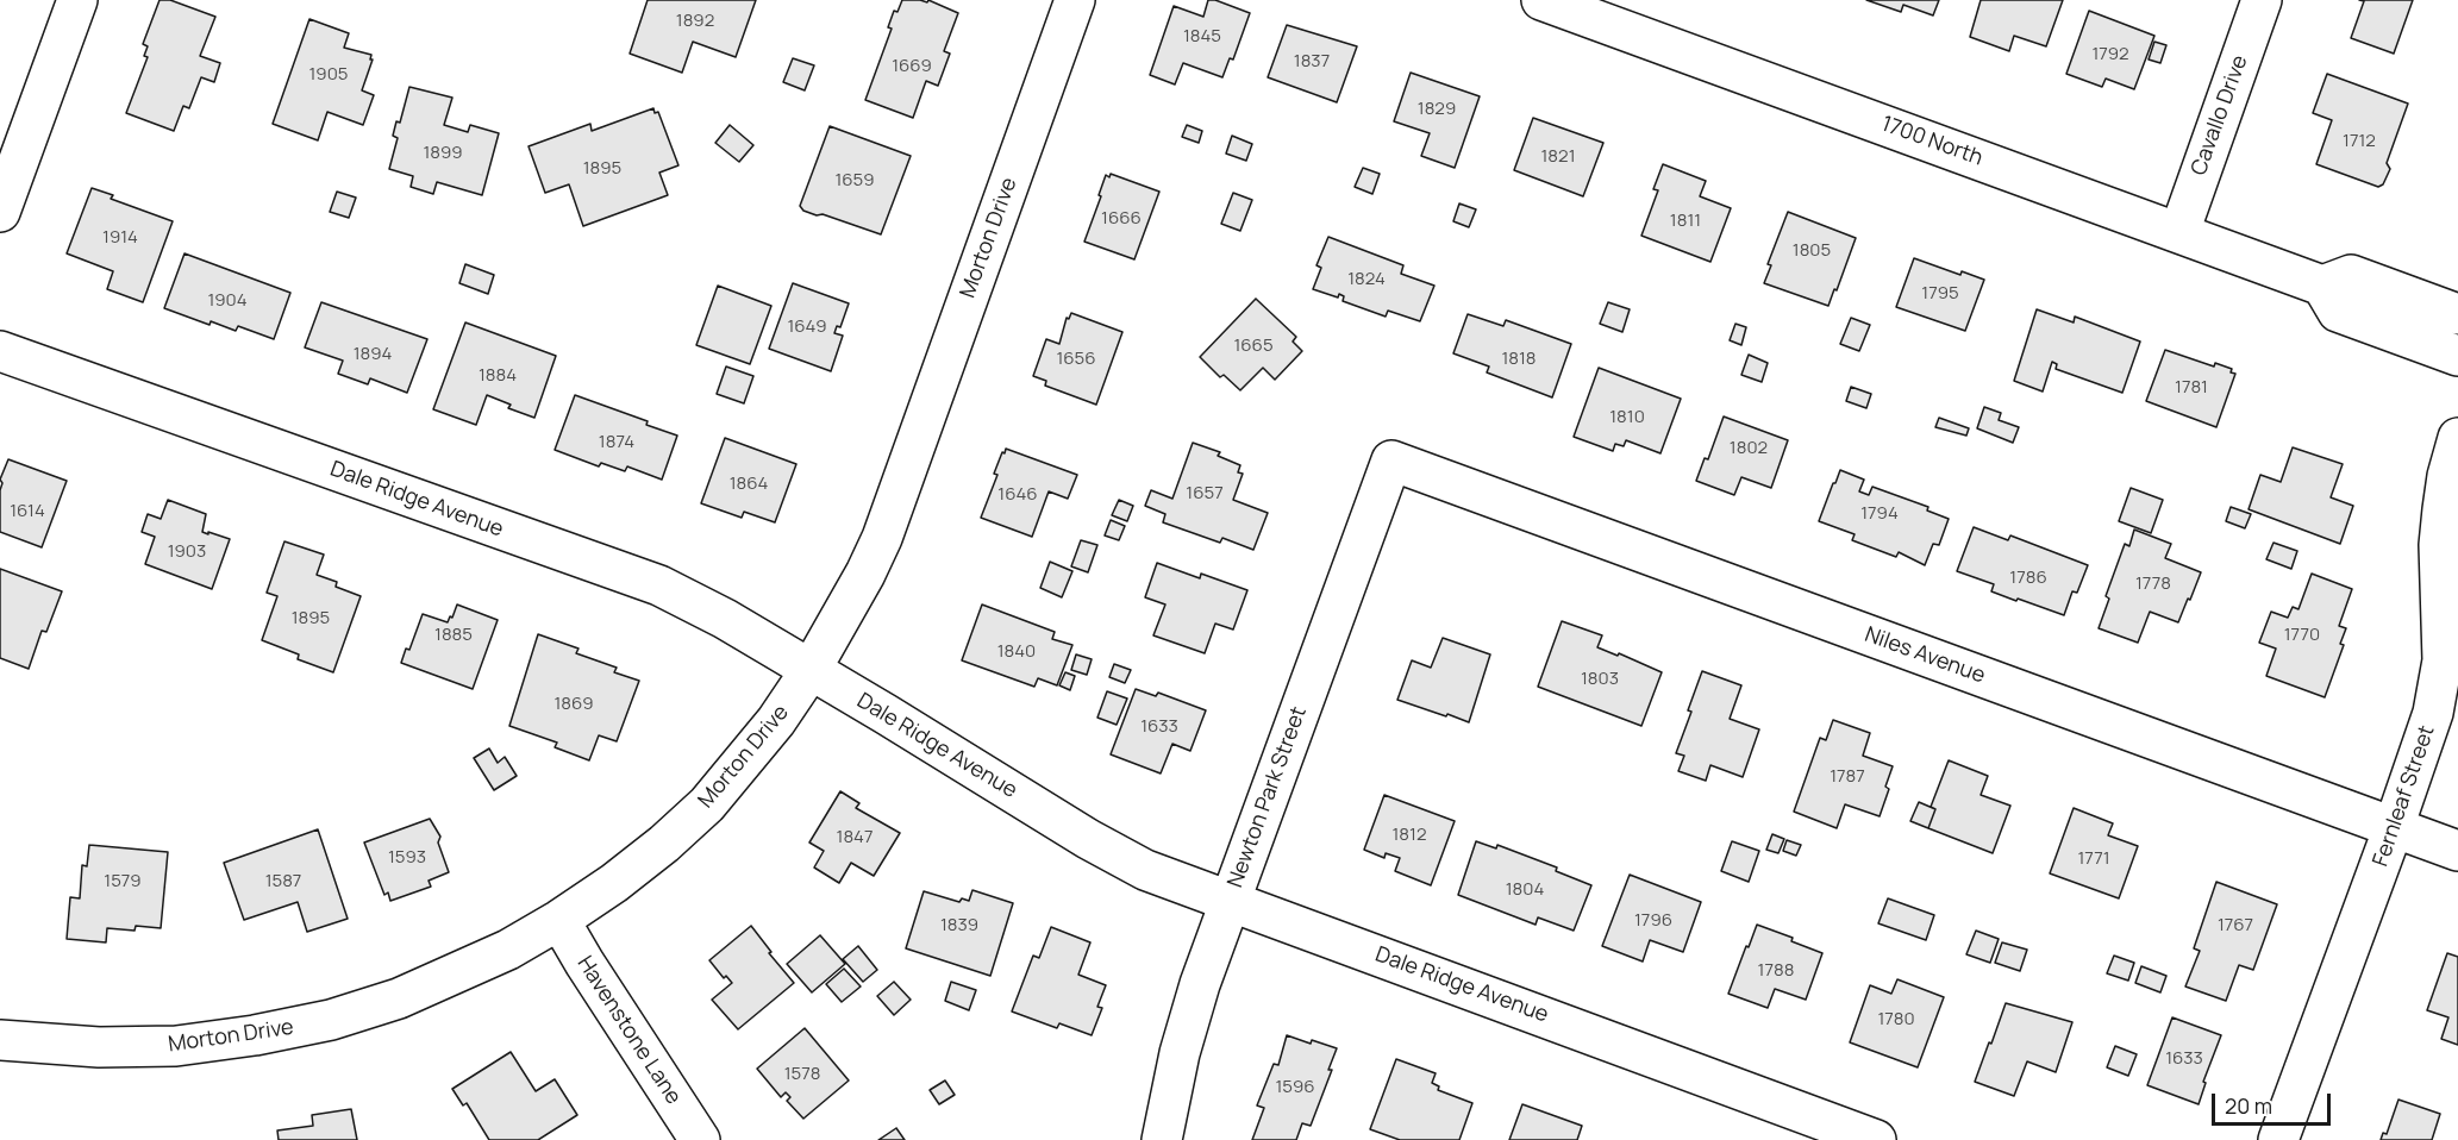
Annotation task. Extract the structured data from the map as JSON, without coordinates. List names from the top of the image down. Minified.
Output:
{"streets":{"street":["Cavallo Drive","1700 North","Morton Drive","Dale Ridge Avenue","Niles Avenue","Fernleaf Street","Newton Park Street","Havenstone Lane"]},"crossings":[["Cavallo Drive","1700 North"],["Morton Drive","Dale Ridge Avenue"],["Morton Drive","Havenstone Lane"],["Dale Ridge Avenue","Newton Park Street"],["Niles Avenue","Fernleaf Street"],["Niles Avenue","Newton Park Street"]],"house_numbers":["1892","1845","1792","1837","1669","1905","1829","1712","1899","1821","1895","1659","1666","1811","1914","1805","1824","1795","1904","1649","1665","1894","1656","1818","1884","1781","1810","1874","1802","1864","1657","1646","1614","1794","1903","1786","1778","1895","1885","1770","1840","1803","1869","1633","1787","1812","1847","1593","1771","1579","1587","1804","1796","1839","1767","1788","1780","1633","1578","1596"],"scale_bar":"20 m"}
